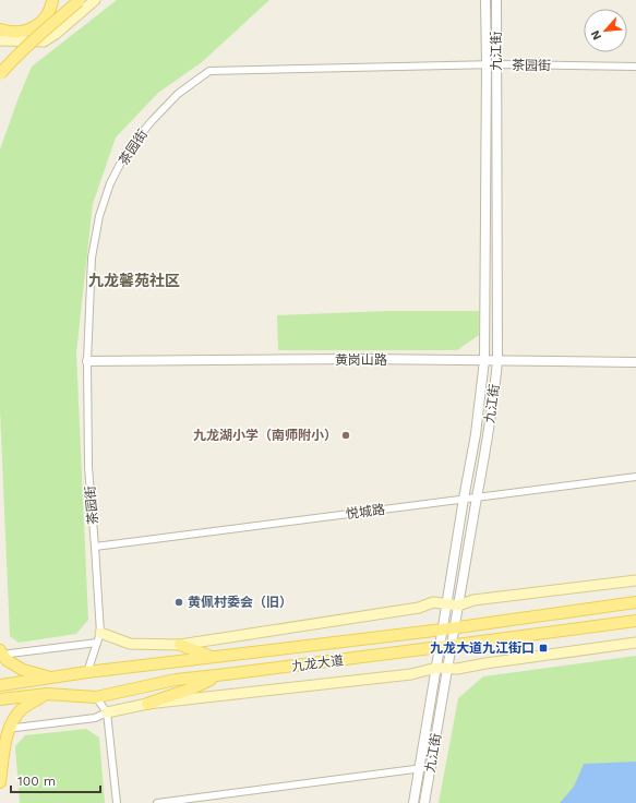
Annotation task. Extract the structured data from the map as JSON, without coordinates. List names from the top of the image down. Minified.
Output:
{"streets":{"main road":["九龙大道"],"street":["九江街","茶园街","黄岗山路","悦城路"]},"crossings":[["九江街","茶园街"],["九江街","黄岗山路"],["九江街","悦城路"],["九江街","九龙大道"],["茶园街","黄岗山路"],["茶园街","悦城路"],["茶园街","九龙大道"]],"districts":["九龙馨苑社区"],"places":{"other":["九龙湖小学（南师附小）","黄佩村委会（旧）"],"transit":["九龙大道九江街口"]},"scale_bar":"100 m","north":"bottom left"}
